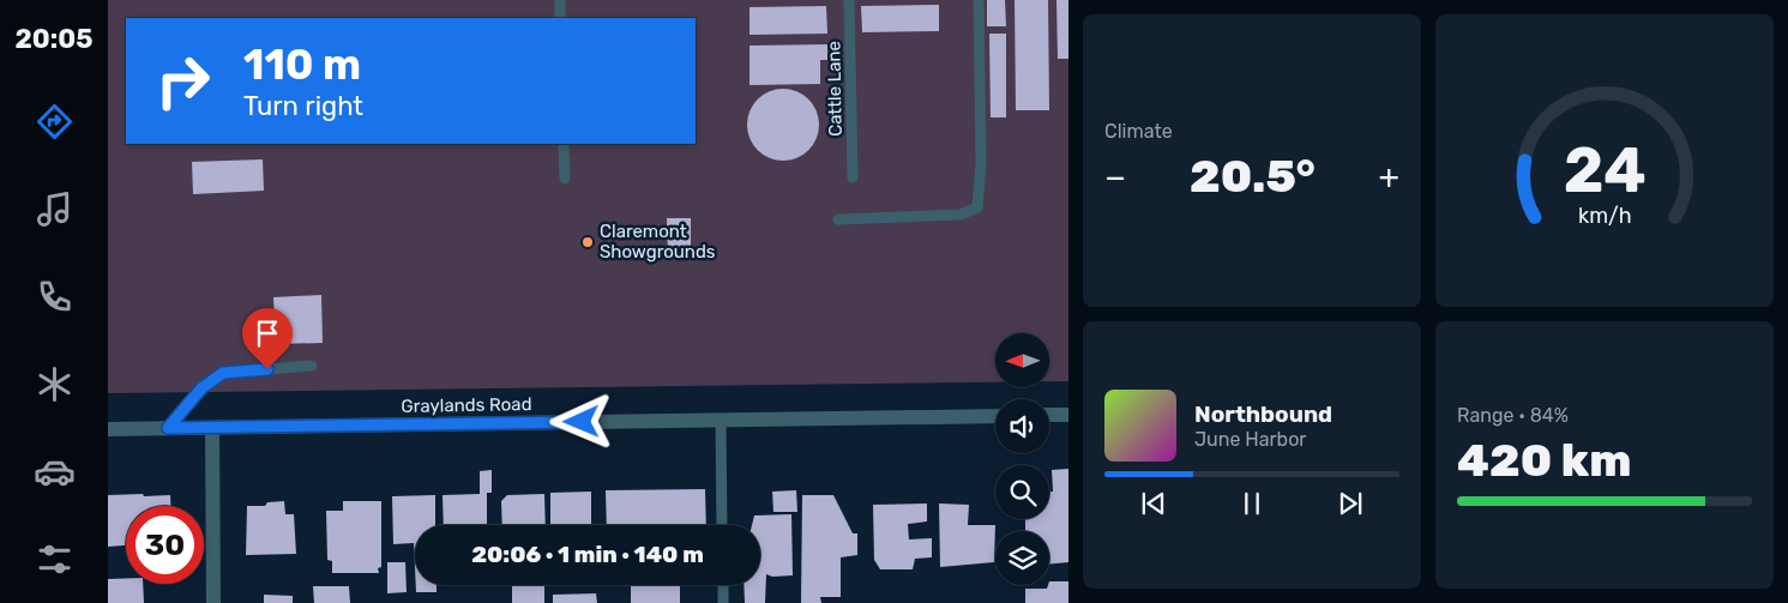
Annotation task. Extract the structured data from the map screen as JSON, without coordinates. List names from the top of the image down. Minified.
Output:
{"streets":{"street":["Graylands Road"],"lane":["Cattle Lane"]},"places":["Claremont Showgrounds"],"north":"left","page":{"tabs":"20:05","tile":["Climate",["Range · 84%","420 km"]],"turn":["110 m","Turn right"],"heat":["−","20.5°","+"],"song":["Northbound","June Harbor"],"limit":"30","trip":"20:06 · 1 min · 140 m","gauge":["24","km/h"]}}
